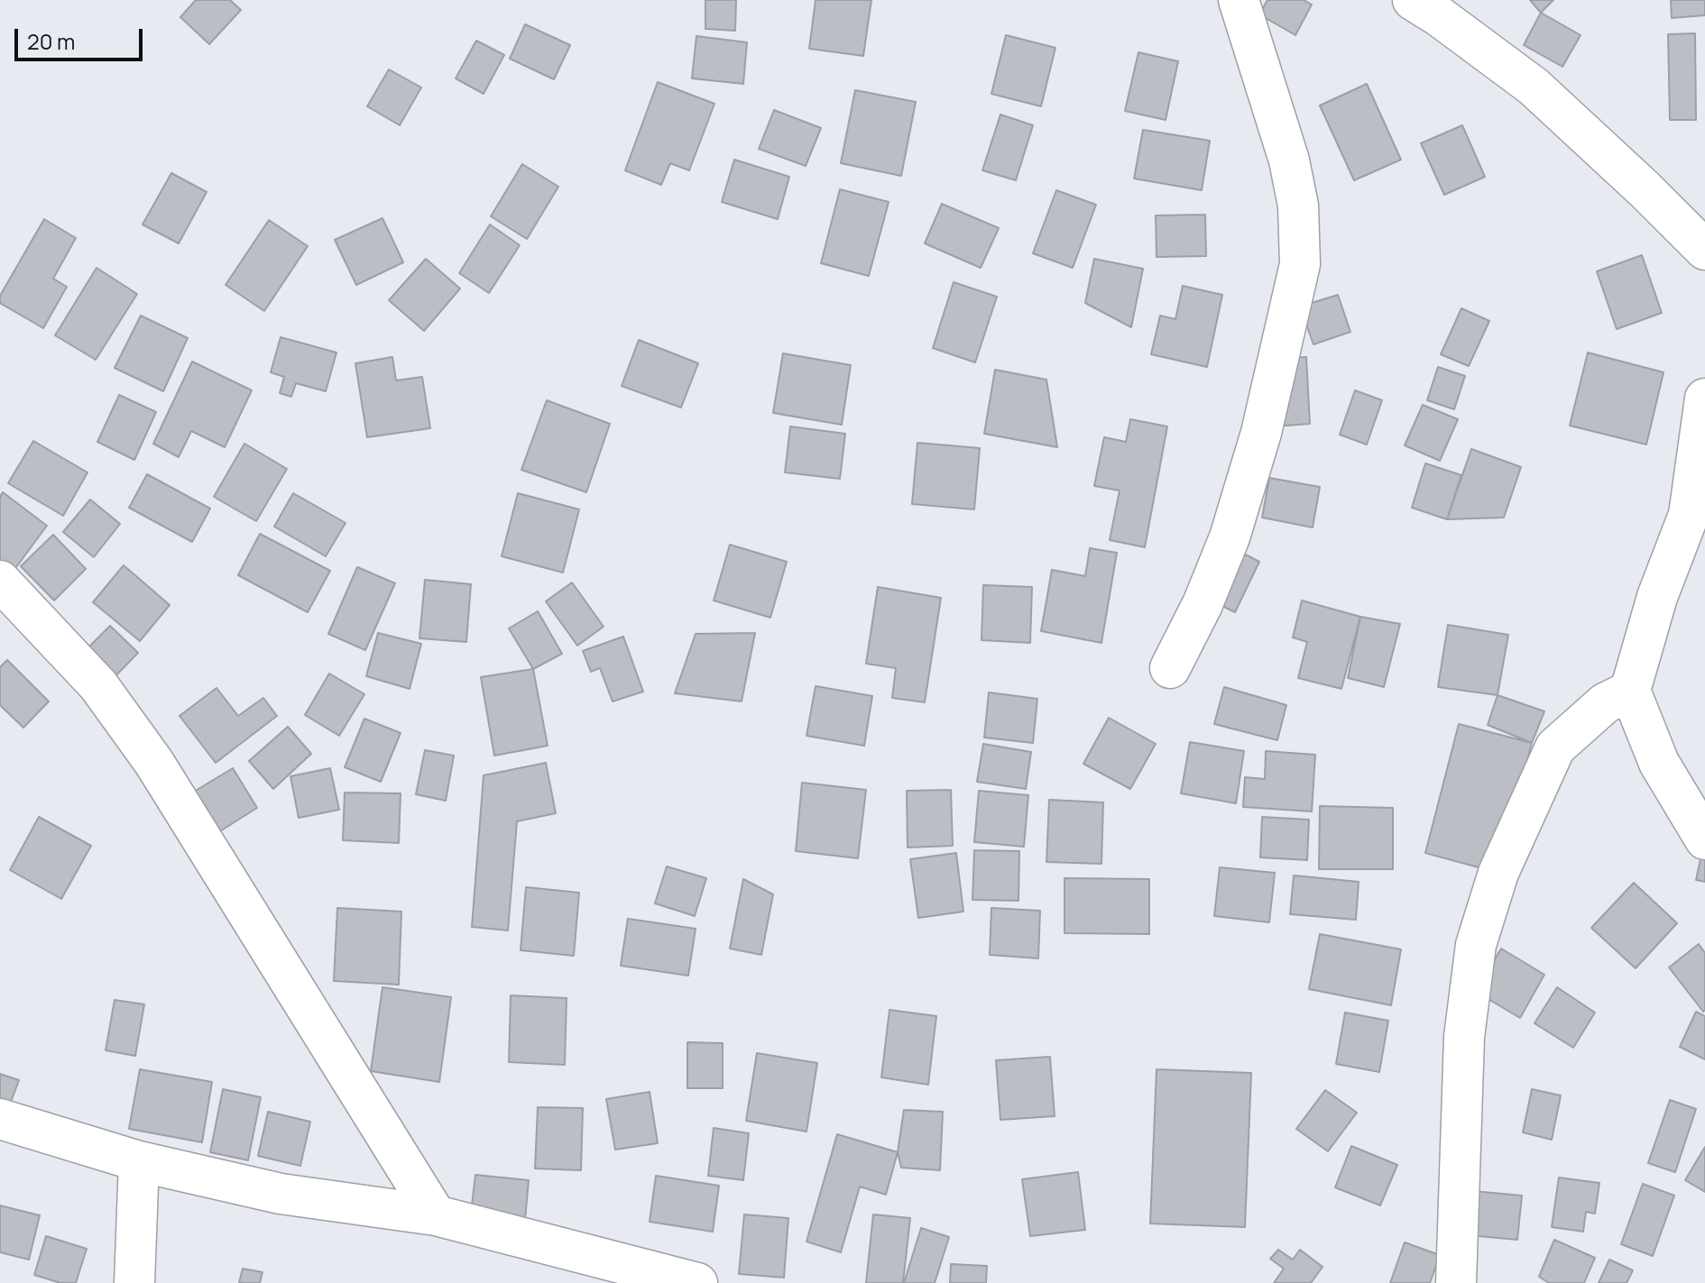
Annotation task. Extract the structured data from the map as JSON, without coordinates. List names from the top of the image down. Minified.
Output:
{"scale_bar":"20 m"}
